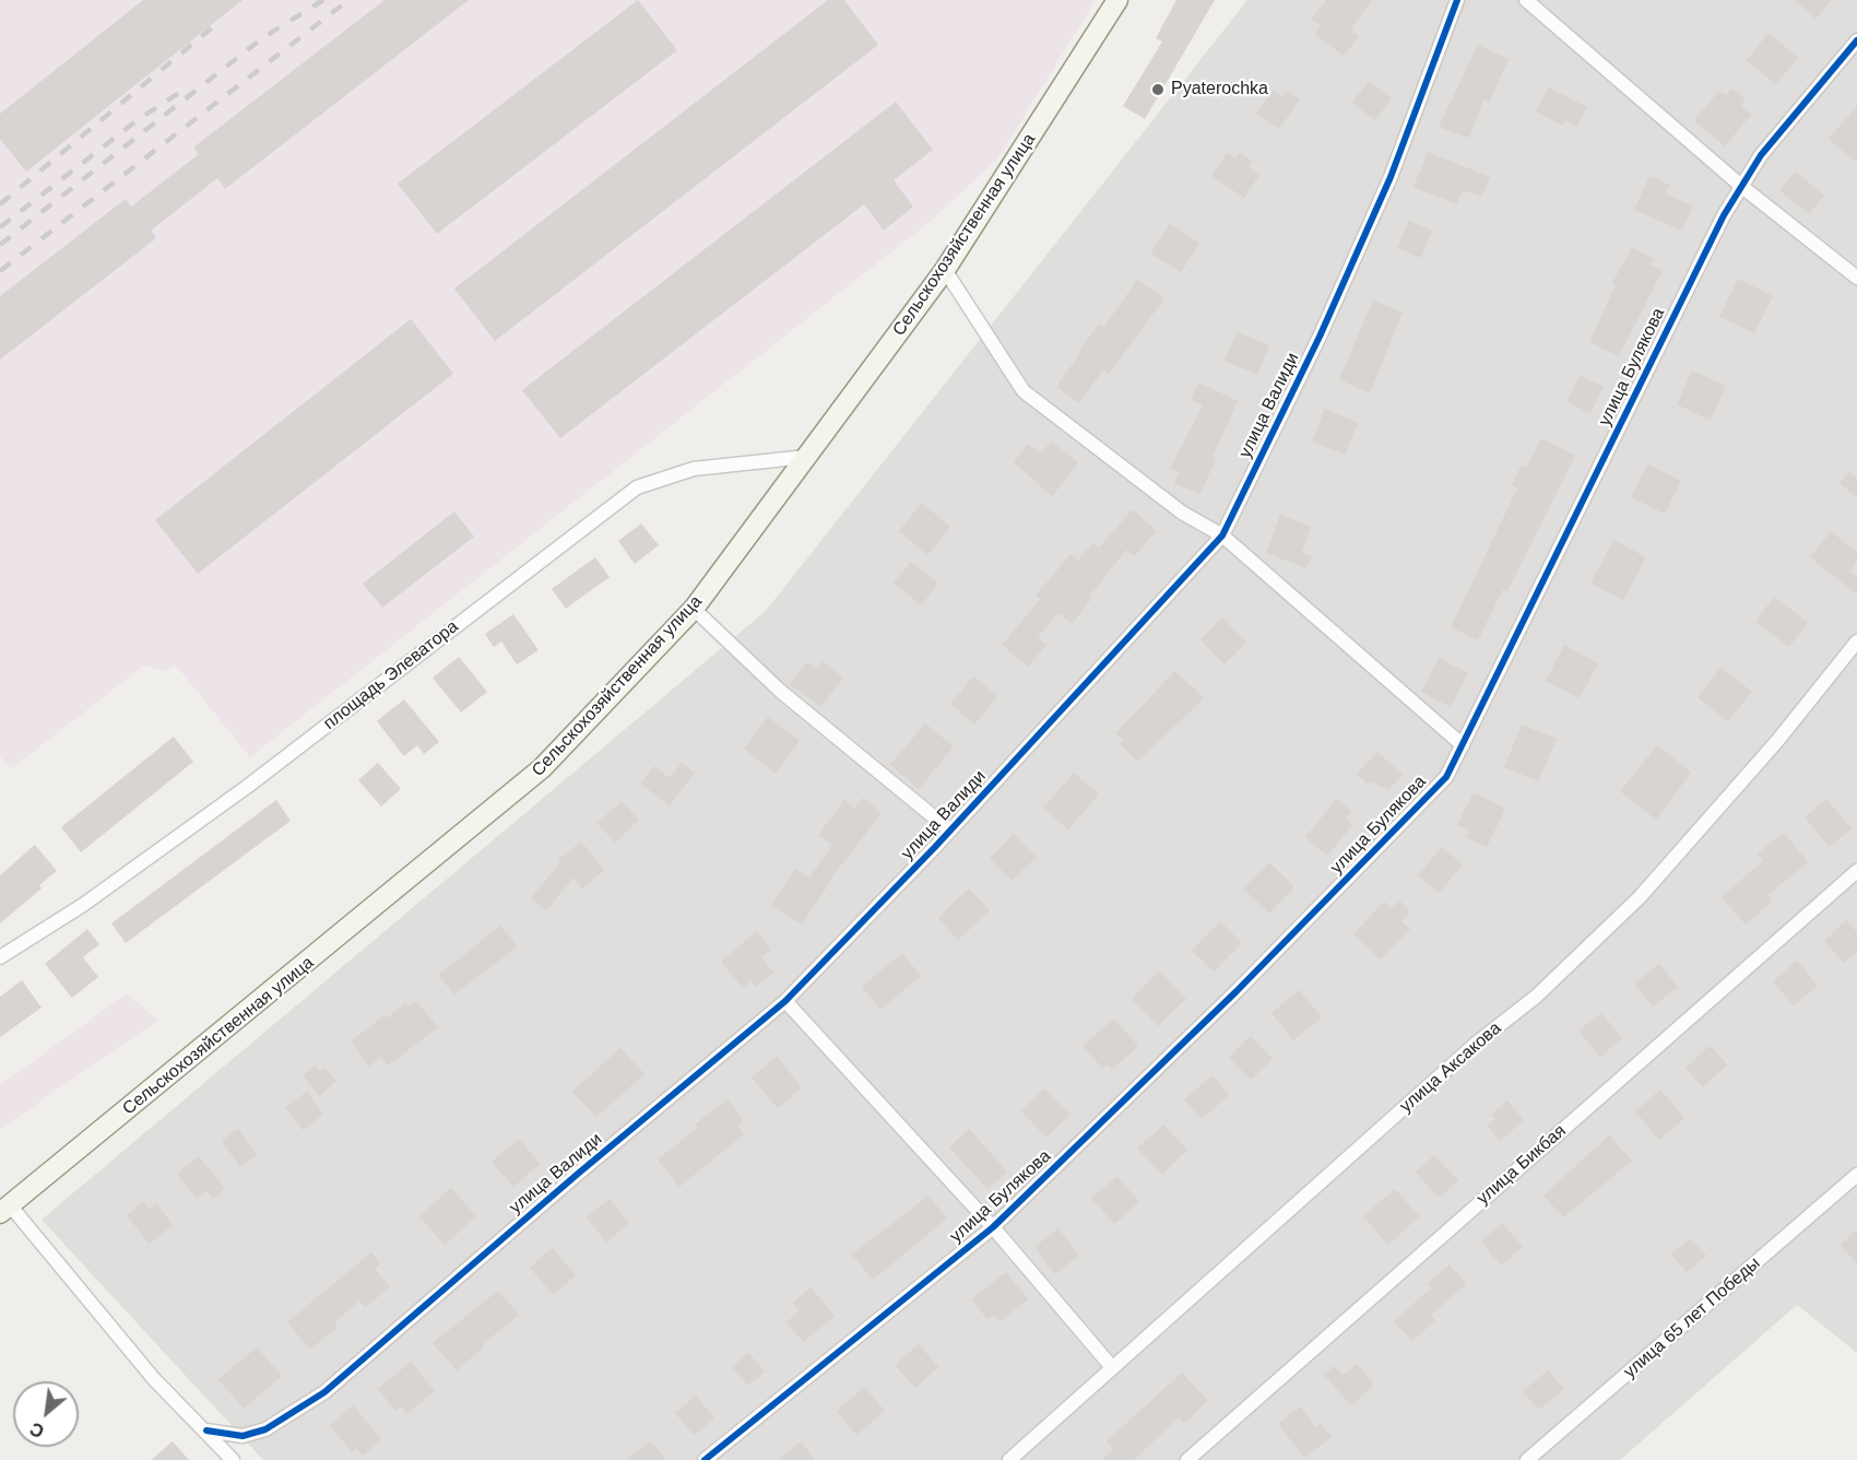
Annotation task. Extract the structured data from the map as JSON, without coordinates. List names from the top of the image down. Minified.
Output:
{"streets":{"main road":["Сельскохозяйственная улица"],"street":["улица Булякова","улица Валиди","площадь Элеватора","улица Аксакова","улица Бикбая","улица 65 лет Победы"]},"crossings":[["Сельскохозяйственная улица","площадь Элеватора"]],"places":["Pyaterochka"],"north":"bottom left"}
